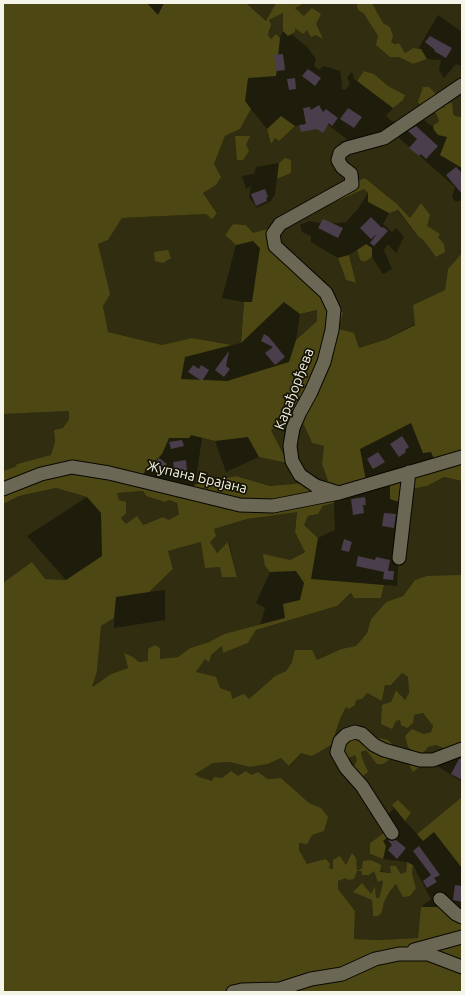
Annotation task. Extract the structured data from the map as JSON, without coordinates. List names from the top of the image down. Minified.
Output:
{"streets":{"street":["Карађорђева","Жупана Брајана"]},"crossings":[["Карађорђева","Жупана Брајана"]]}
